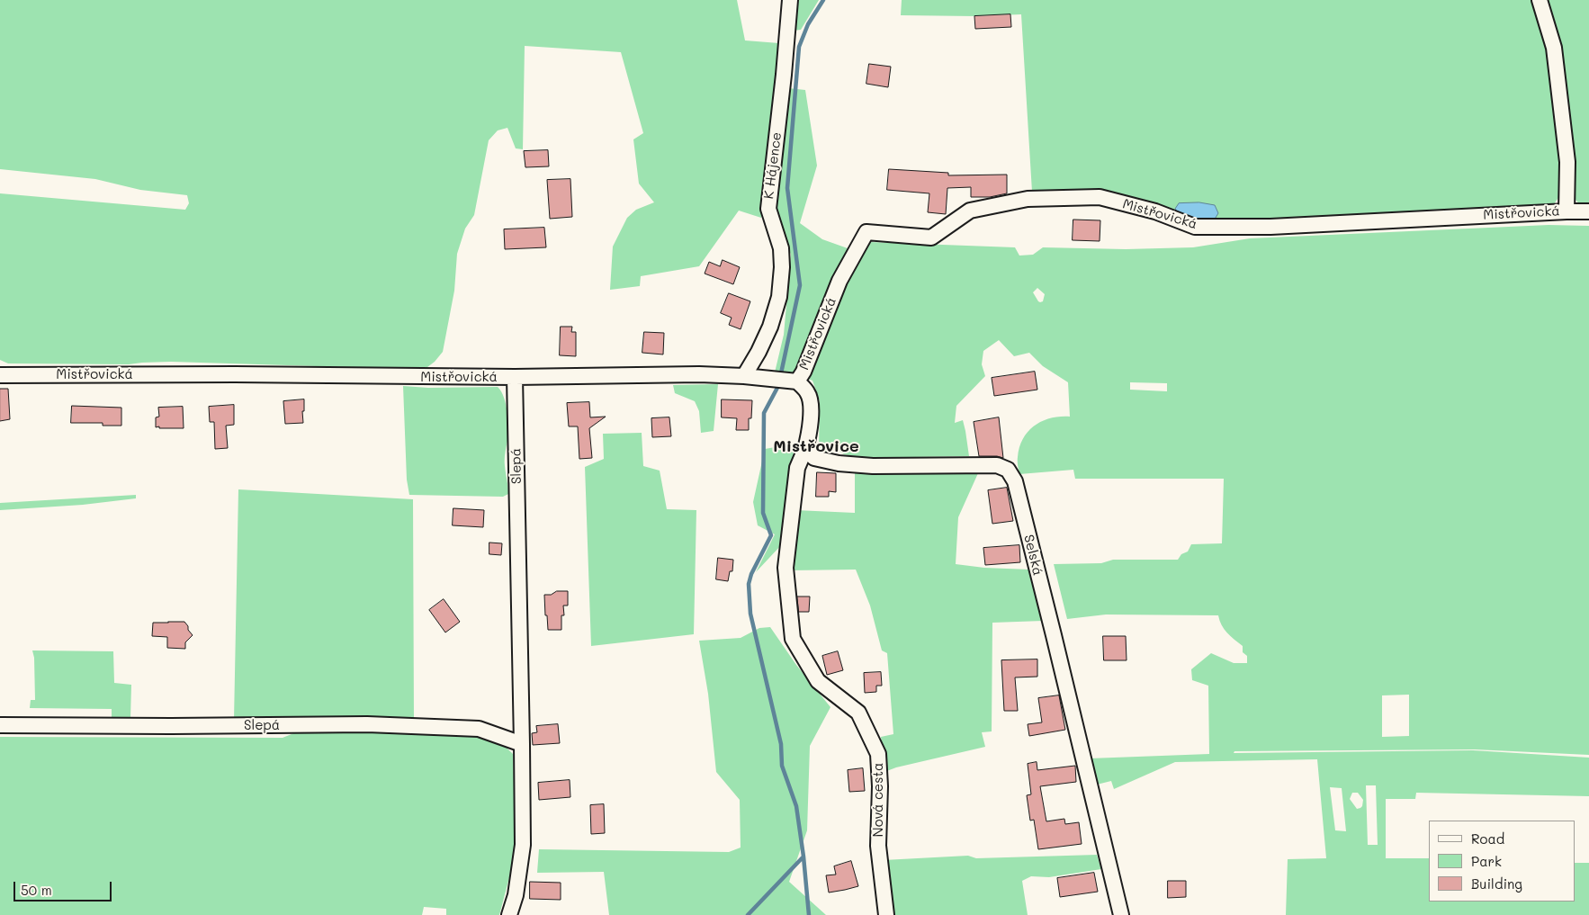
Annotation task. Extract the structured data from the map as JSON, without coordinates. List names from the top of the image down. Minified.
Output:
{"streets":{"street":["K Hájence","Mistřovická","Slepá","Selská","Nová cesta"]},"crossings":[["K Hájence","Mistřovická"],["Mistřovická","Slepá"],["Selská","Nová cesta"]],"districts":["Mistřovice"],"legend":["Road","Park","Building"],"scale_bar":"50 m"}
